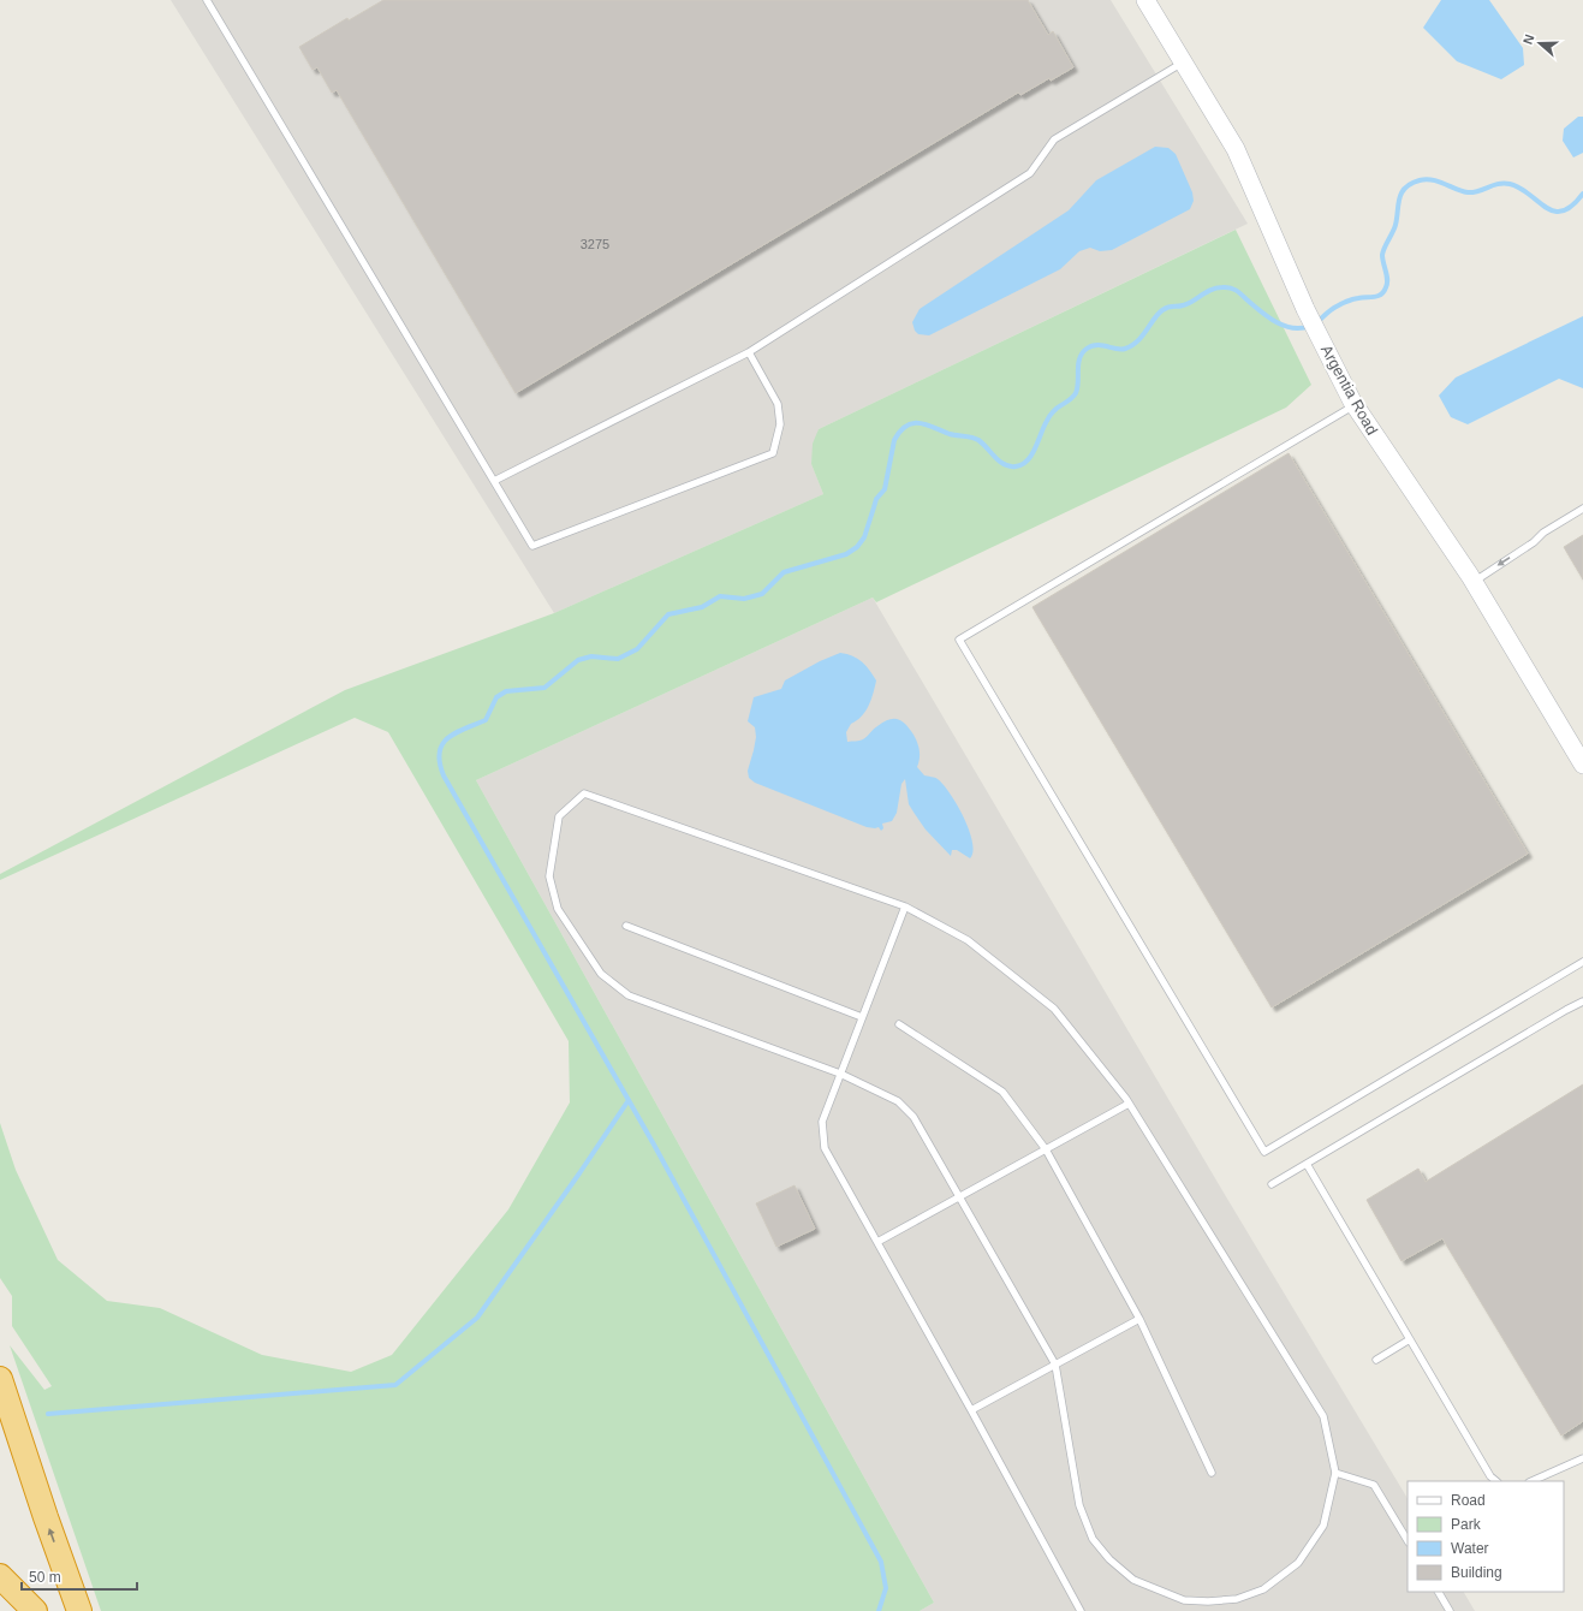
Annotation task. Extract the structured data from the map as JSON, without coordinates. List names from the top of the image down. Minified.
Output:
{"streets":{"street":["Argentia Road"]},"house_numbers":["3275"],"legend":["Road","Park","Water","Building"],"scale_bar":"50 m","north":"left"}
